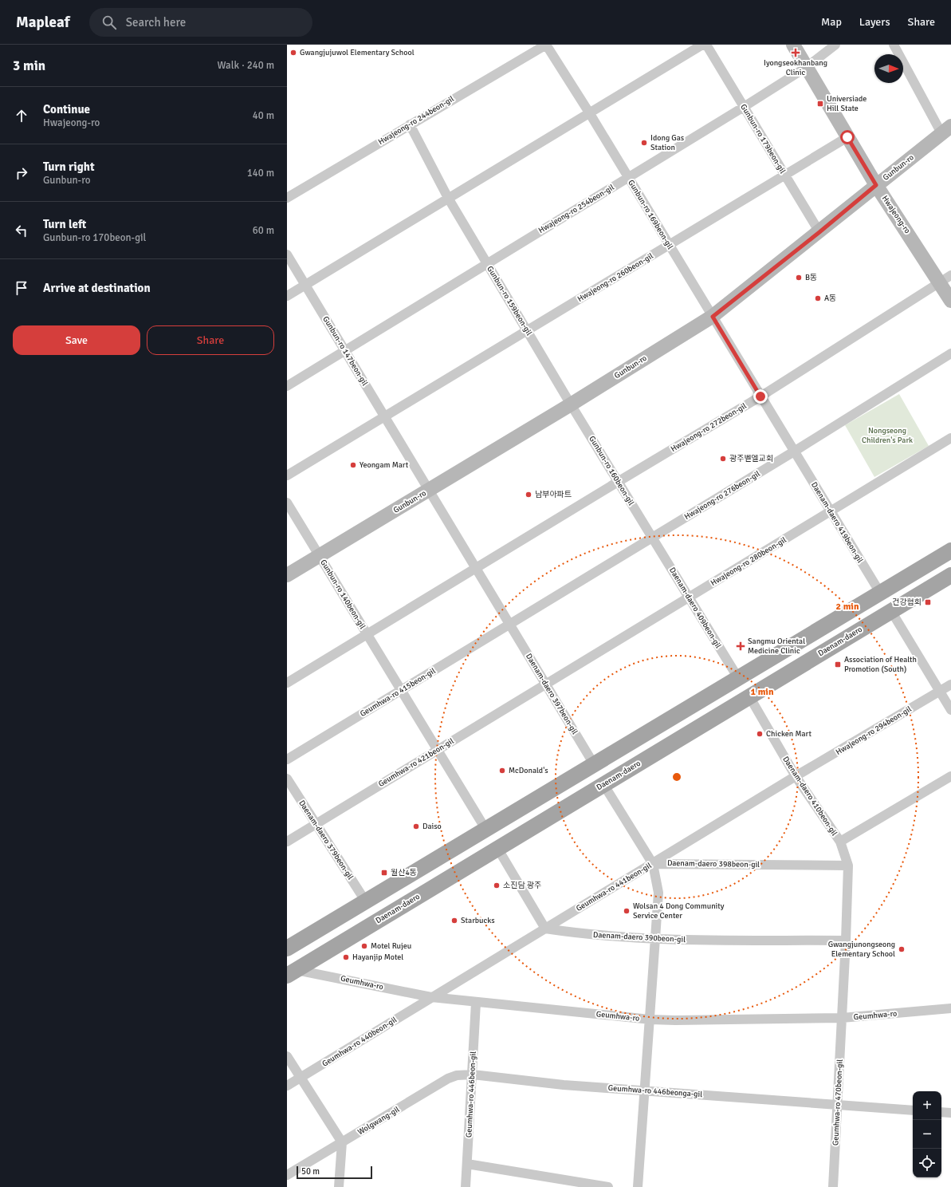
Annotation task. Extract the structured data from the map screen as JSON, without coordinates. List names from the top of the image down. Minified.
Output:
{"streets":{"main road":["Daenam-daero"],"street":["Hwajeong-ro 244beon-gil","Gunbun-ro 179beon-gil","Gunbun-ro","Hwajeong-ro 254beon-gil","Gunbun-ro 169beon-gil","Hwajeong-ro","Hwajeong-ro 260beon-gil","Gunbun-ro 159beon-gil","Gunbun-ro 147beon-gil","Hwajeong-ro 272beon-gil","Gunbun-ro 160beon-gil","Hwajeong-ro 276beon-gil","Daenam-daero 419beon-gil","Hwajeong-ro 280beon-gil","Gunbun-ro 140beon-gil","Daenam-daero 409beon-gil","Geumhwa-ro 415beon-gil","Daenam-daero 397beon-gil","Hwajeong-ro 294beon-gil","Geumhwa-ro 421beon-gil","Daenam-daero 410beon-gil","Daenam-daero 379beon-gil","Daenam-daero 398beon-gil","Geumhwa-ro 441beon-gil","Daenam-daero 390beon-gil","Geumhwa-ro","Geumhwa-ro 440beon-gil","Geumhwa-ro 446beonga-gil","Geumhwa-ro 446beon-gil","Geumhwa-ro 470beon-gil","Wolgwang-gil"]},"crossings":[["Hwajeong-ro 244beon-gil","Gunbun-ro 169beon-gil"],["Hwajeong-ro 244beon-gil","Gunbun-ro 159beon-gil"],["Gunbun-ro 179beon-gil","Gunbun-ro"],["Gunbun-ro 179beon-gil","Hwajeong-ro 254beon-gil"],["Gunbun-ro 179beon-gil","Hwajeong-ro 260beon-gil"],["Gunbun-ro","Gunbun-ro 169beon-gil"],["Gunbun-ro","Hwajeong-ro"],["Gunbun-ro","Gunbun-ro 159beon-gil"],["Gunbun-ro","Gunbun-ro 147beon-gil"],["Gunbun-ro","Gunbun-ro 160beon-gil"],["Gunbun-ro","Gunbun-ro 140beon-gil"],["Hwajeong-ro 254beon-gil","Gunbun-ro 169beon-gil"],["Hwajeong-ro 254beon-gil","Hwajeong-ro"],["Hwajeong-ro 254beon-gil","Gunbun-ro 159beon-gil"],["Hwajeong-ro 254beon-gil","Gunbun-ro 147beon-gil"],["Gunbun-ro 169beon-gil","Hwajeong-ro 260beon-gil"],["Gunbun-ro 169beon-gil","Hwajeong-ro 272beon-gil"],["Gunbun-ro 169beon-gil","Daenam-daero 419beon-gil"],["Hwajeong-ro","Hwajeong-ro 260beon-gil"],["Hwajeong-ro","Hwajeong-ro 272beon-gil"],["Hwajeong-ro 260beon-gil","Gunbun-ro 159beon-gil"],["Hwajeong-ro 260beon-gil","Gunbun-ro 147beon-gil"],["Gunbun-ro 159beon-gil","Gunbun-ro 160beon-gil"],["Gunbun-ro 147beon-gil","Hwajeong-ro 272beon-gil"],["Gunbun-ro 147beon-gil","Gunbun-ro 140beon-gil"],["Gunbun-ro 147beon-gil","Daenam-daero 397beon-gil"],["Hwajeong-ro 272beon-gil","Gunbun-ro 160beon-gil"],["Hwajeong-ro 272beon-gil","Daenam-daero 419beon-gil"],["Hwajeong-ro 272beon-gil","Gunbun-ro 140beon-gil"],["Hwajeong-ro 272beon-gil","Daenam-daero 397beon-gil"],["Gunbun-ro 160beon-gil","Hwajeong-ro 276beon-gil"],["Gunbun-ro 160beon-gil","Daenam-daero 409beon-gil"],["Hwajeong-ro 276beon-gil","Daenam-daero 419beon-gil"],["Hwajeong-ro 276beon-gil","Daenam-daero 409beon-gil"],["Hwajeong-ro 276beon-gil","Geumhwa-ro 415beon-gil"],["Hwajeong-ro 276beon-gil","Daenam-daero 397beon-gil"],["Daenam-daero 419beon-gil","Hwajeong-ro 280beon-gil"],["Hwajeong-ro 280beon-gil","Daenam-daero 409beon-gil"],["Hwajeong-ro 280beon-gil","Daenam-daero 397beon-gil"],["Hwajeong-ro 280beon-gil","Geumhwa-ro 421beon-gil"],["Gunbun-ro 140beon-gil","Geumhwa-ro 415beon-gil"],["Gunbun-ro 140beon-gil","Daenam-daero 397beon-gil"],["Gunbun-ro 140beon-gil","Geumhwa-ro 421beon-gil"],["Daenam-daero","Daenam-daero 410beon-gil"],["Daenam-daero","Geumhwa-ro"],["Geumhwa-ro 415beon-gil","Daenam-daero 397beon-gil"],["Daenam-daero 397beon-gil","Geumhwa-ro 421beon-gil"],["Hwajeong-ro 294beon-gil","Daenam-daero 410beon-gil"],["Hwajeong-ro 294beon-gil","Geumhwa-ro 441beon-gil"],["Geumhwa-ro 421beon-gil","Daenam-daero 379beon-gil"],["Daenam-daero 410beon-gil","Geumhwa-ro 441beon-gil"],["Daenam-daero 410beon-gil","Geumhwa-ro 470beon-gil"],["Daenam-daero 398beon-gil","Geumhwa-ro 441beon-gil"],["Daenam-daero 398beon-gil","Geumhwa-ro 470beon-gil"],["Geumhwa-ro 441beon-gil","Daenam-daero 390beon-gil"],["Geumhwa-ro 441beon-gil","Geumhwa-ro"],["Geumhwa-ro 441beon-gil","Geumhwa-ro 440beon-gil"],["Daenam-daero 390beon-gil","Geumhwa-ro 470beon-gil"],["Geumhwa-ro","Geumhwa-ro 440beon-gil"],["Geumhwa-ro","Geumhwa-ro 446beon-gil"],["Geumhwa-ro","Geumhwa-ro 470beon-gil"],["Geumhwa-ro 446beonga-gil","Geumhwa-ro 446beon-gil"],["Geumhwa-ro 446beonga-gil","Geumhwa-ro 470beon-gil"],["Geumhwa-ro 446beonga-gil","Wolgwang-gil"],["Geumhwa-ro 446beon-gil","Wolgwang-gil"]],"parks":["Nongseong Children's Park"],"places":{"other":["Gwangjujuwol Elementary School","Idong Gas Station","B동","A동","광주벧엘교회","Yeongam Mart","남부아파트","Chicken Mart","McDonald's","Daiso","소진담 광주","Wolsan 4 Dong Community Service Center","Starbucks","Motel Rujeu","Gwangjunongseong Elementary School","Hayanjip Motel"],"health":["Iyongseokhanbang Clinic","Sangmu Oriental Medicine Clinic"],"transit":["Universiade Hill State","건강협회","Association of Health Promotion (South)","월산4동"]},"scale_bar":"50 m","north":"right","page":{"header":"Mapleaf","search":"Search here","nav":["Map","Layers","Share"],"heading":["3 min","Walk · 240 m"],"list":[["Continue","Hwajeong-ro","40 m"],["Turn right","Gunbun-ro","140 m"],["Turn left","Gunbun-ro 170beon-gil","60 m"],"Arrive at destination"],"buttons":["Save","Share"],"map_buttons":["+","−"],"scale":"50 m"},"rings":["2 min","1 min"]}
